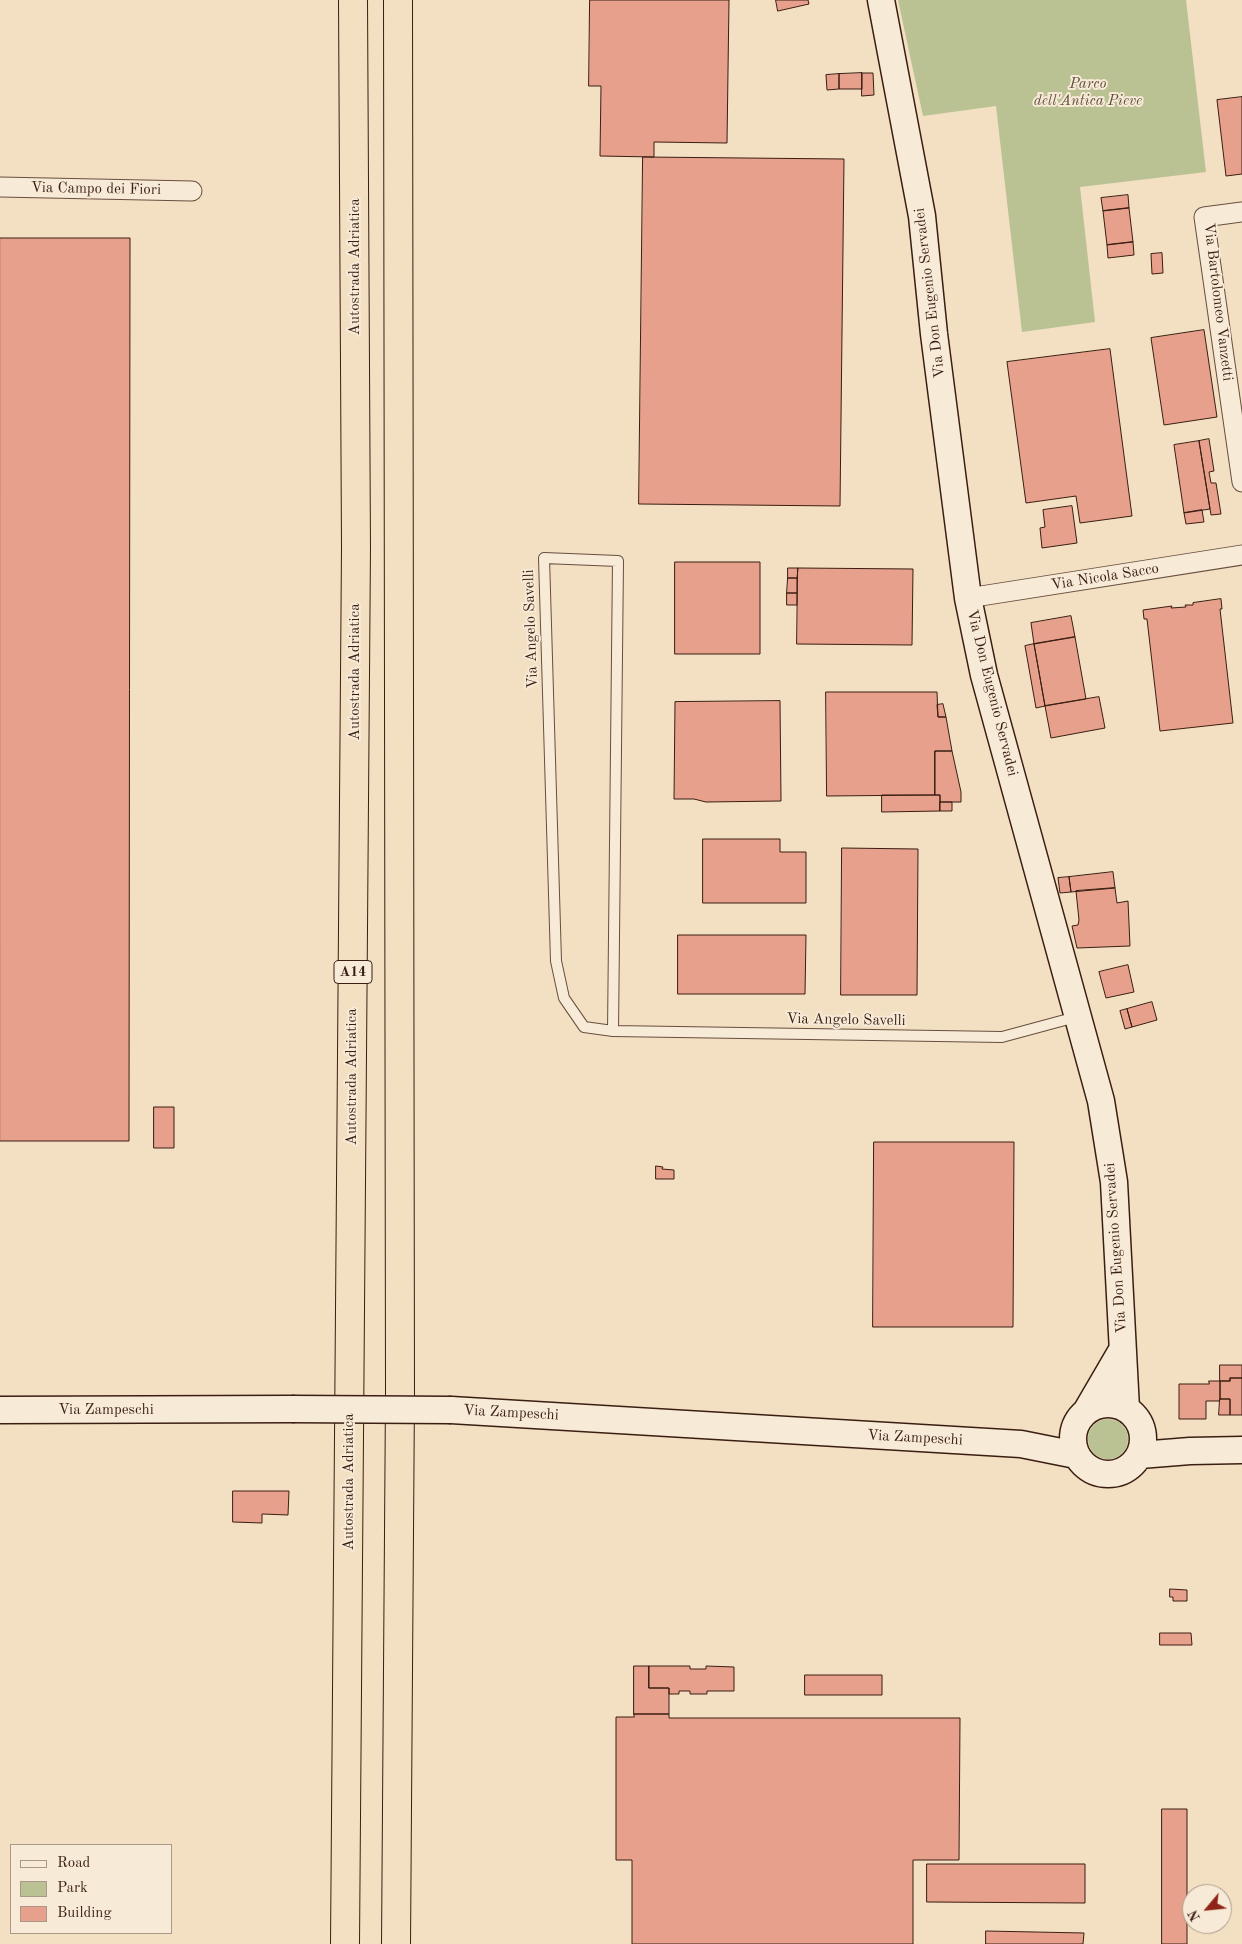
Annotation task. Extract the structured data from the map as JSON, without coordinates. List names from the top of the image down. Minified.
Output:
{"streets":{"highway":["Autostrada Adriatica","A14"],"street":["Via Campo dei Fiori","Via Don Eugenio Servadei","Via Bartolomeo Vanzetti","Via Nicola Sacco","Via Zampeschi"],"lane":["Via Angelo Savelli"]},"crossings":[["Via Don Eugenio Servadei","Via Nicola Sacco"],["Via Don Eugenio Servadei","Via Angelo Savelli"],["Via Don Eugenio Servadei","Via Zampeschi"]],"parks":["Parco dell'Antica Pieve"],"legend":["Road","Park","Building"],"north":"bottom left"}
